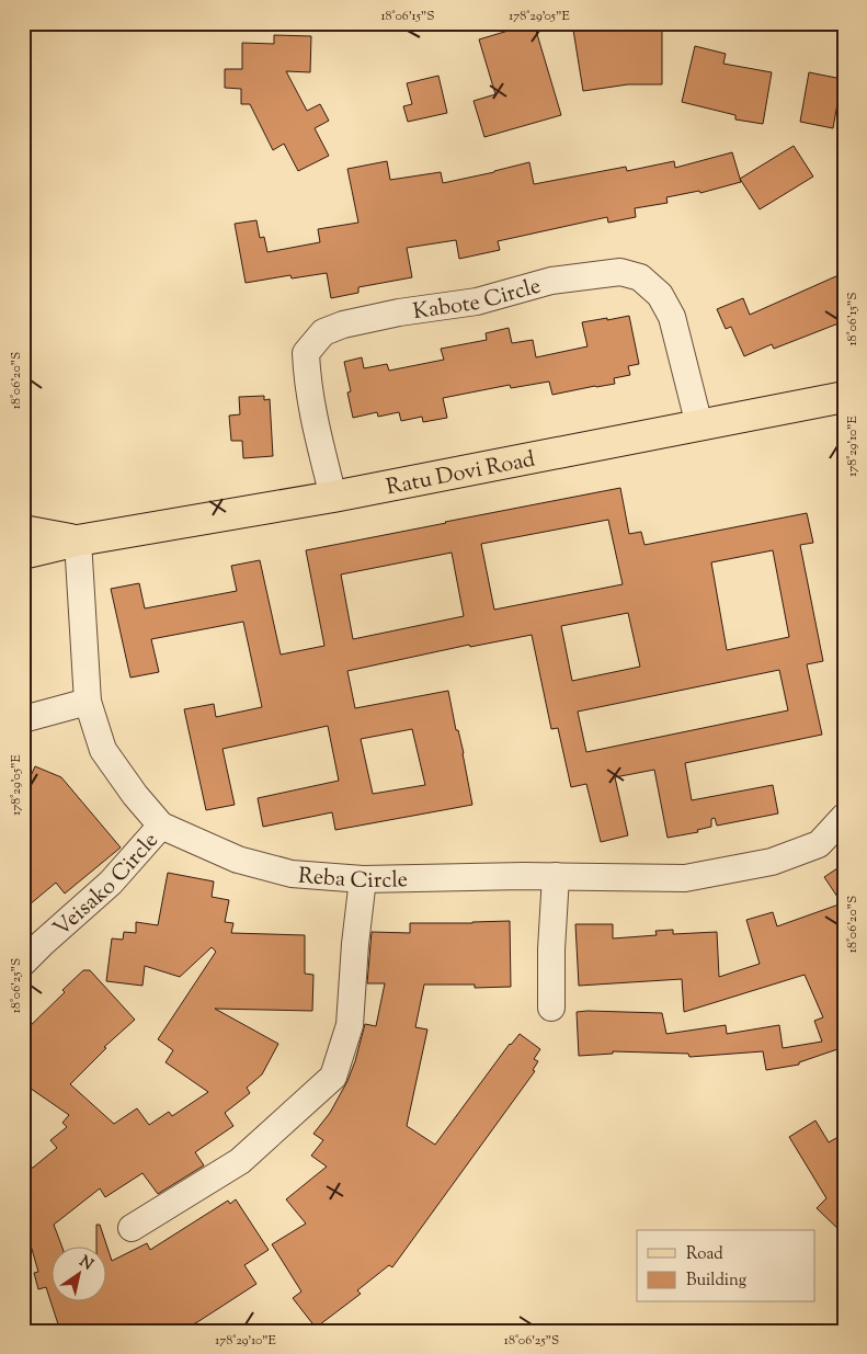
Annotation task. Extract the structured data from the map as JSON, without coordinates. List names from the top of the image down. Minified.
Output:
{"streets":{"main road":["Ratu Dovi Road"],"street":["Kabote Circle","Reba Circle","Veisako Circle"]},"crossings":[["Kabote Circle","Ratu Dovi Road"],["Ratu Dovi Road","Reba Circle"],["Reba Circle","Veisako Circle"]],"legend":["Road","Building"],"north":"top right","coordinates":["18°06'15\"S","178°29'05\"E","18°06'20\"S","178°29'10\"E","18°06'25\"S"]}
